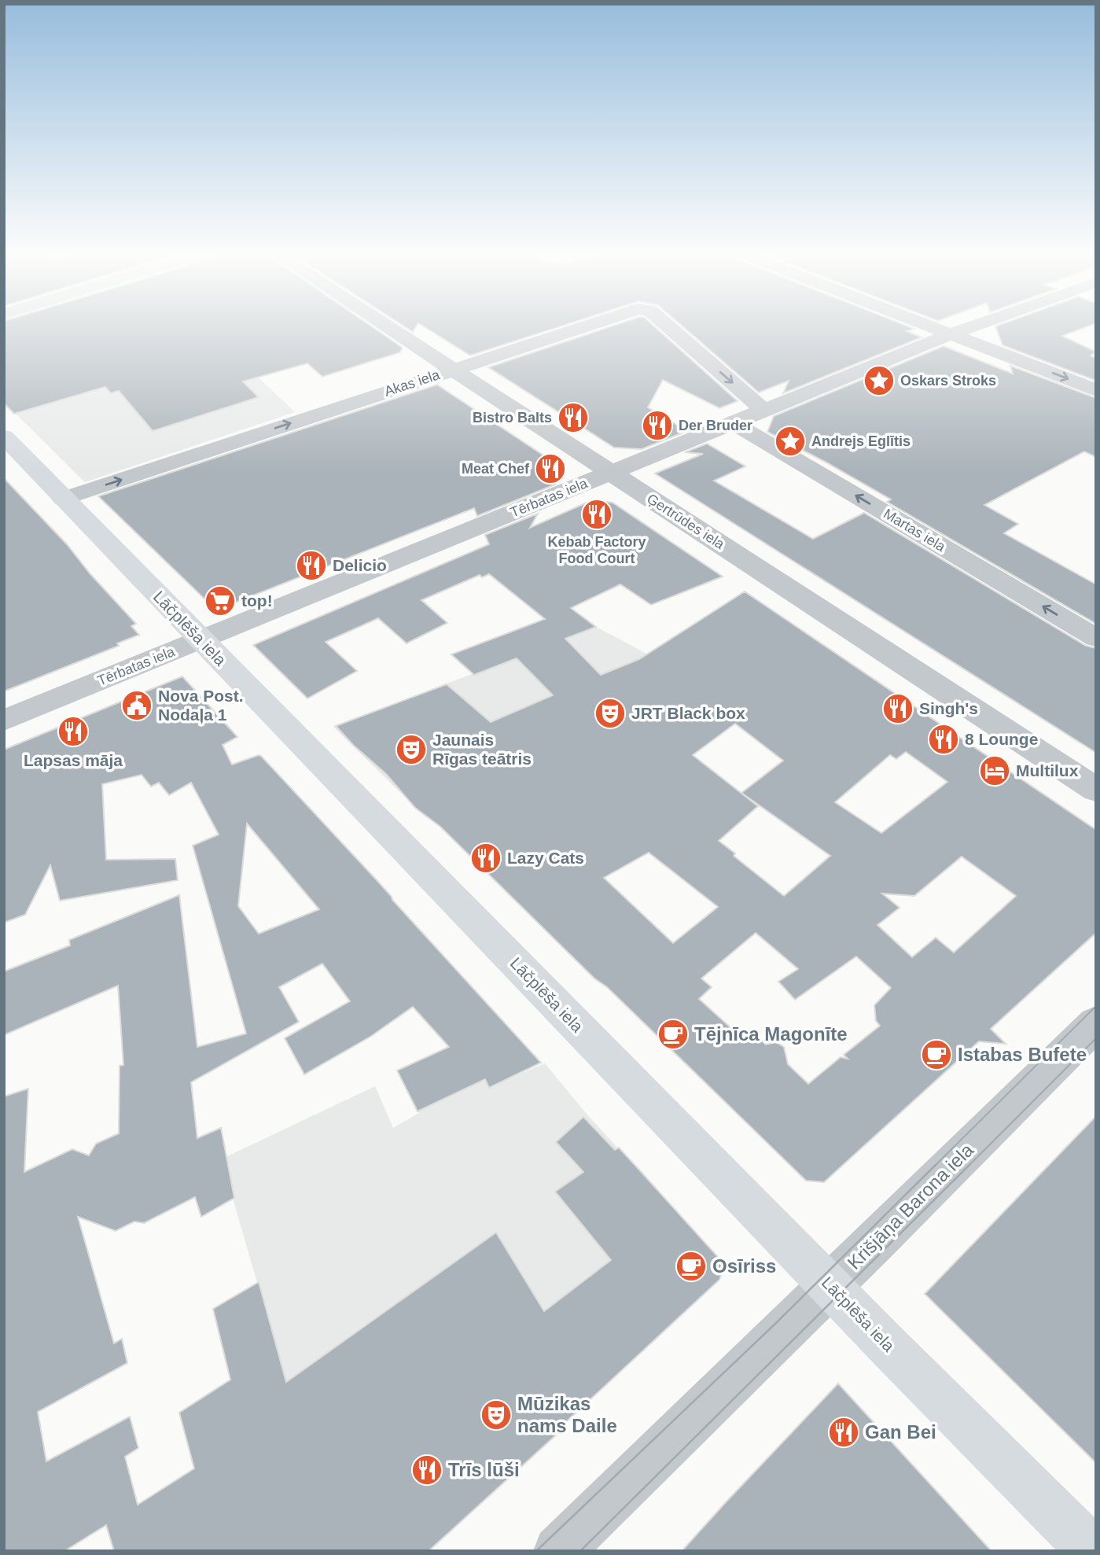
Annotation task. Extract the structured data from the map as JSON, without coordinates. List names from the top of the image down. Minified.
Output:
{"streets":{"main road":["Lāčplēša iela"],"street":["Akas iela","Tērbatas iela","Ģertrūdes iela","Martas iela","Krišjāņa Barona iela"]},"crossings":[["Akas iela","Tērbatas iela"],["Akas iela","Ģertrūdes iela"],["Akas iela","Lāčplēša iela"],["Tērbatas iela","Ģertrūdes iela"],["Tērbatas iela","Martas iela"],["Tērbatas iela","Lāčplēša iela"],["Lāčplēša iela","Krišjāņa Barona iela"]],"one_way":["Akas iela"],"places":{"place":["Oskars Stroks","Andrejs Eglītis"],"restaurant":["Bistro Balts","Der Bruder","Meat Chef","Kebab Factory Food Court","Delicio","Singh's","Lapsas māja","8 Lounge","Lazy Cats","Gan Bei","Trīs lūši"],"supermarket":["top!"],"public building":["Nova Post. Nodaļa 1"],"theatre":["JRT Black box","Jaunais Rīgas teātris","Mūzikas nams Daile"],"hotel":["Multilux"],"cafe":["Tējnīca Magonīte","Istabas Bufete","Osīriss"]}}
